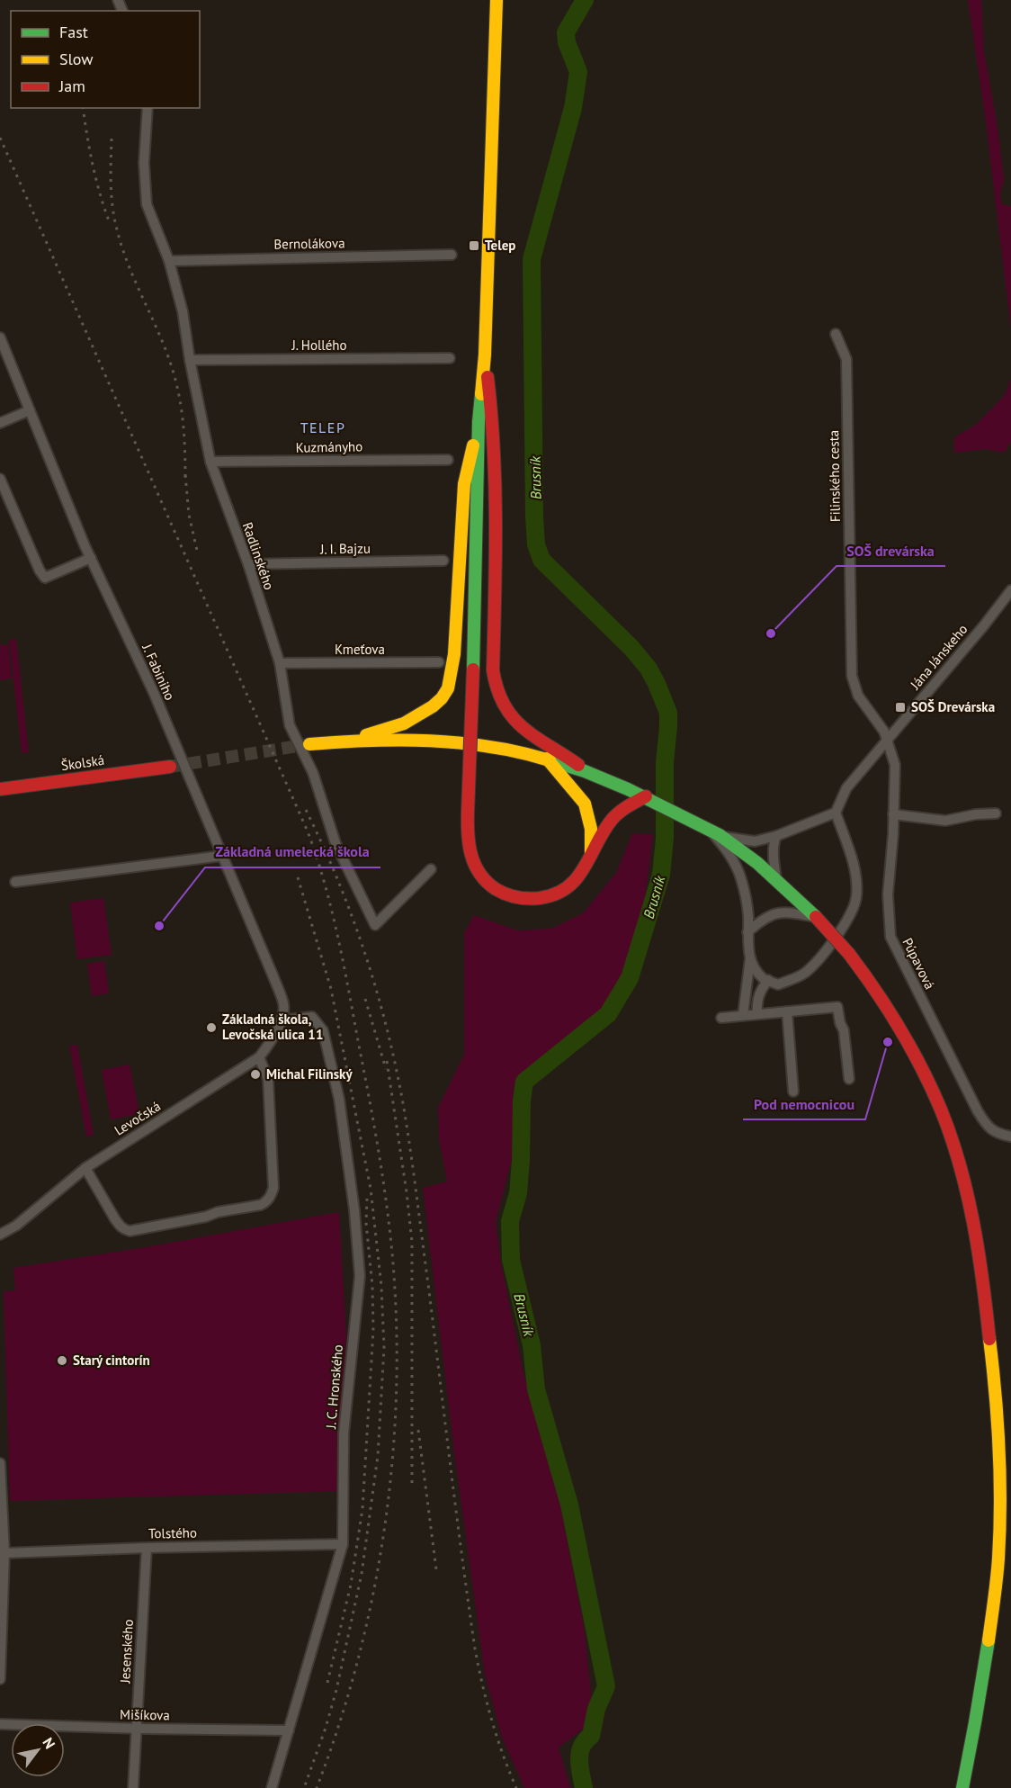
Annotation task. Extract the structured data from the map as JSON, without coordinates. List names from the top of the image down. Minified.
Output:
{"streets":{"main road":["Školská"],"street":["Bernolákova","J. Hollého","Kuzmányho","Filinského cesta","J. I. Bajzu","Radlinského","Kmeťova","Jána Jánskeho","J. Fabiniho","Púpavová","Levočská","J. C. Hronského","Tolstého","Jesenského","Mišíkova"]},"crossings":[["Bernolákova","Radlinského"],["J. Hollého","Radlinského"],["Kuzmányho","Radlinského"],["Filinského cesta","Jána Jánskeho"],["Filinského cesta","Púpavová"],["J. I. Bajzu","Radlinského"],["Radlinského","Kmeťova"],["Jána Jánskeho","Púpavová"],["J. Fabiniho","Levočská"],["J. Fabiniho","J. C. Hronského"],["Levočská","J. C. Hronského"],["J. C. Hronského","Tolstého"],["J. C. Hronského","Mišíkova"],["Tolstého","Jesenského"],["Jesenského","Mišíkova"]],"districts":["TELEP"],"water":["Brusník"],"places":{"transit":["Telep","SOŠ Drevárska"],"other":["SOŠ drevárska","Základná umelecká škola","Základná škola, Levočská ulica 11","Pod nemocnicou","Michal Filinský","Starý cintorín"]},"legend":["Fast","Slow","Jam"],"north":"top right"}
